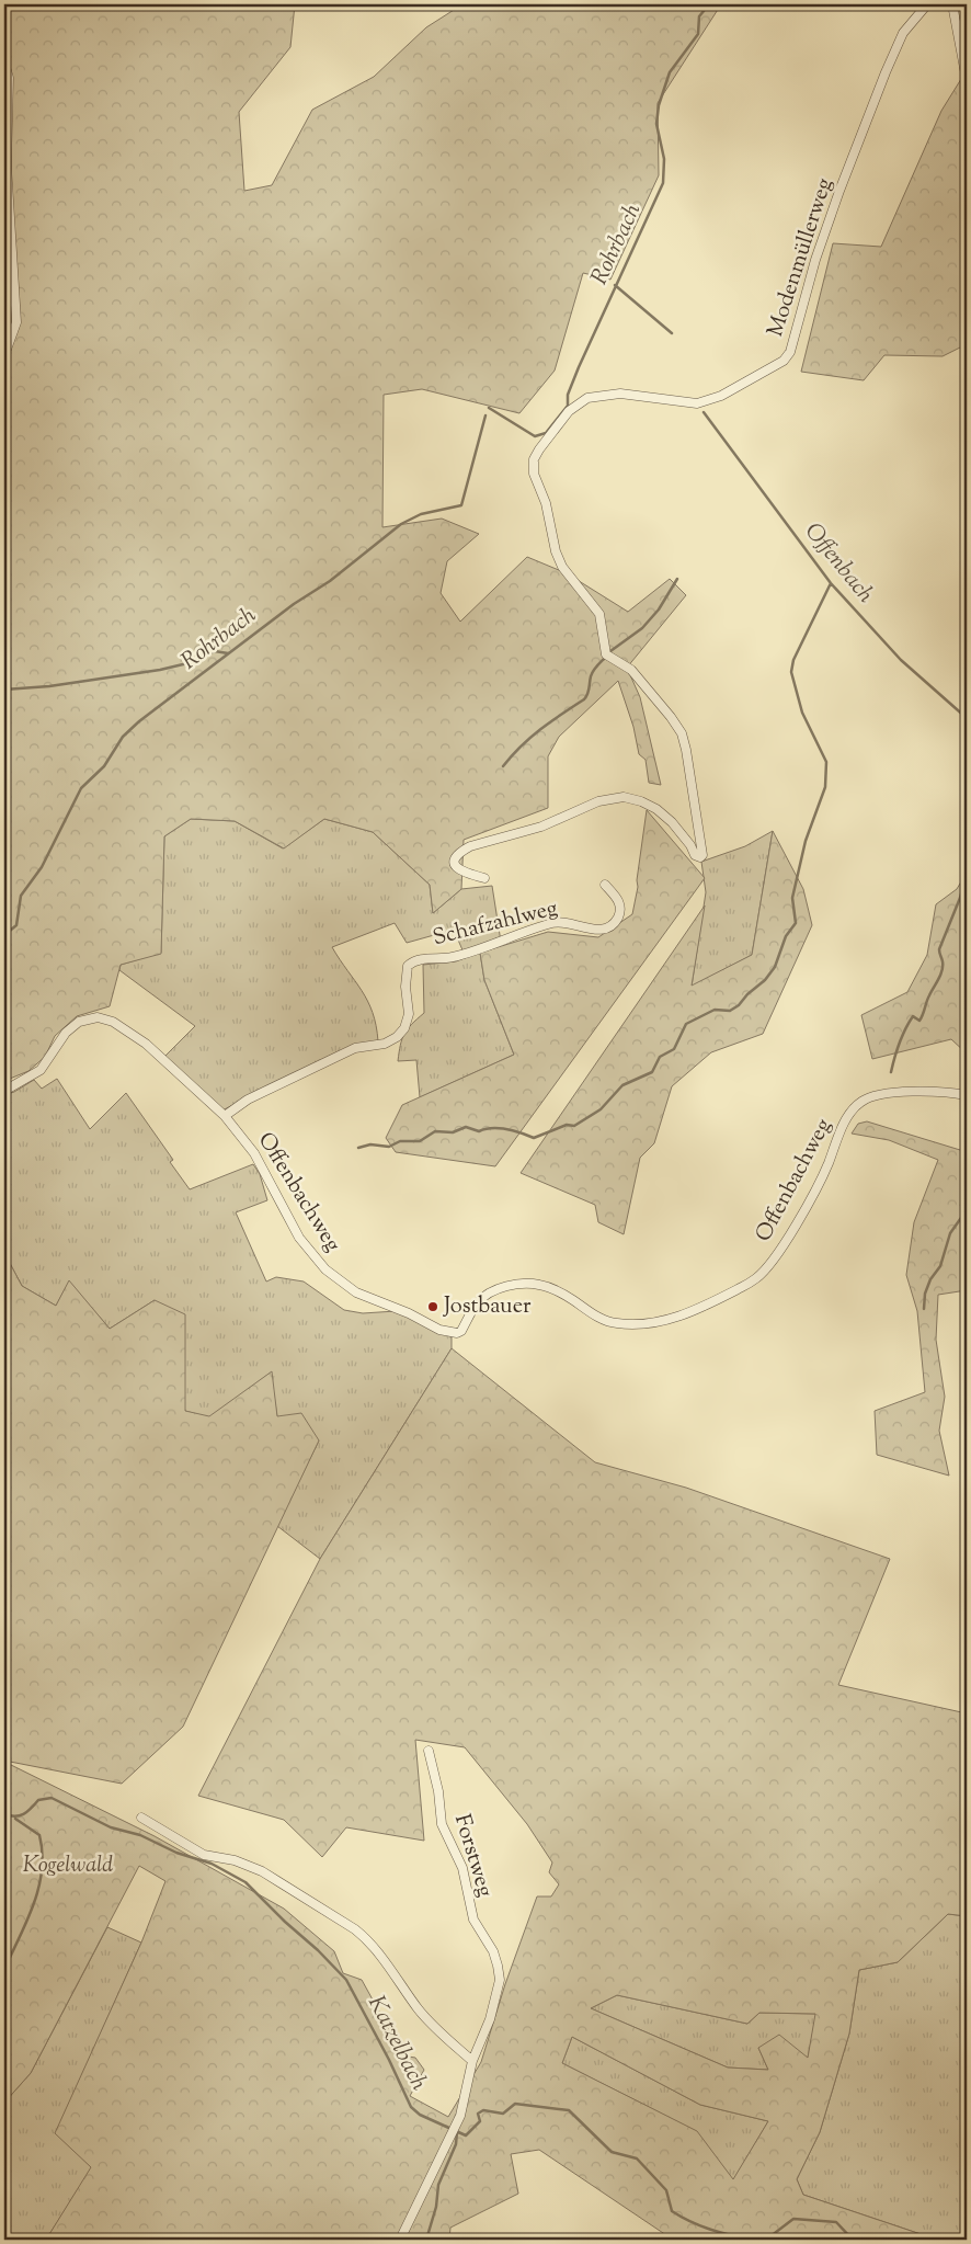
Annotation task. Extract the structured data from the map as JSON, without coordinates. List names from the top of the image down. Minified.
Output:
{"streets":{"street":["Modenmüllerweg","Schafzahlweg","Offenbachweg","Forstweg"]},"crossings":[["Schafzahlweg","Offenbachweg"]],"water":["Rohrbach","Offenbach","Katzelbach"],"parks":["Kogelwald"],"places":["Jostbauer"]}
